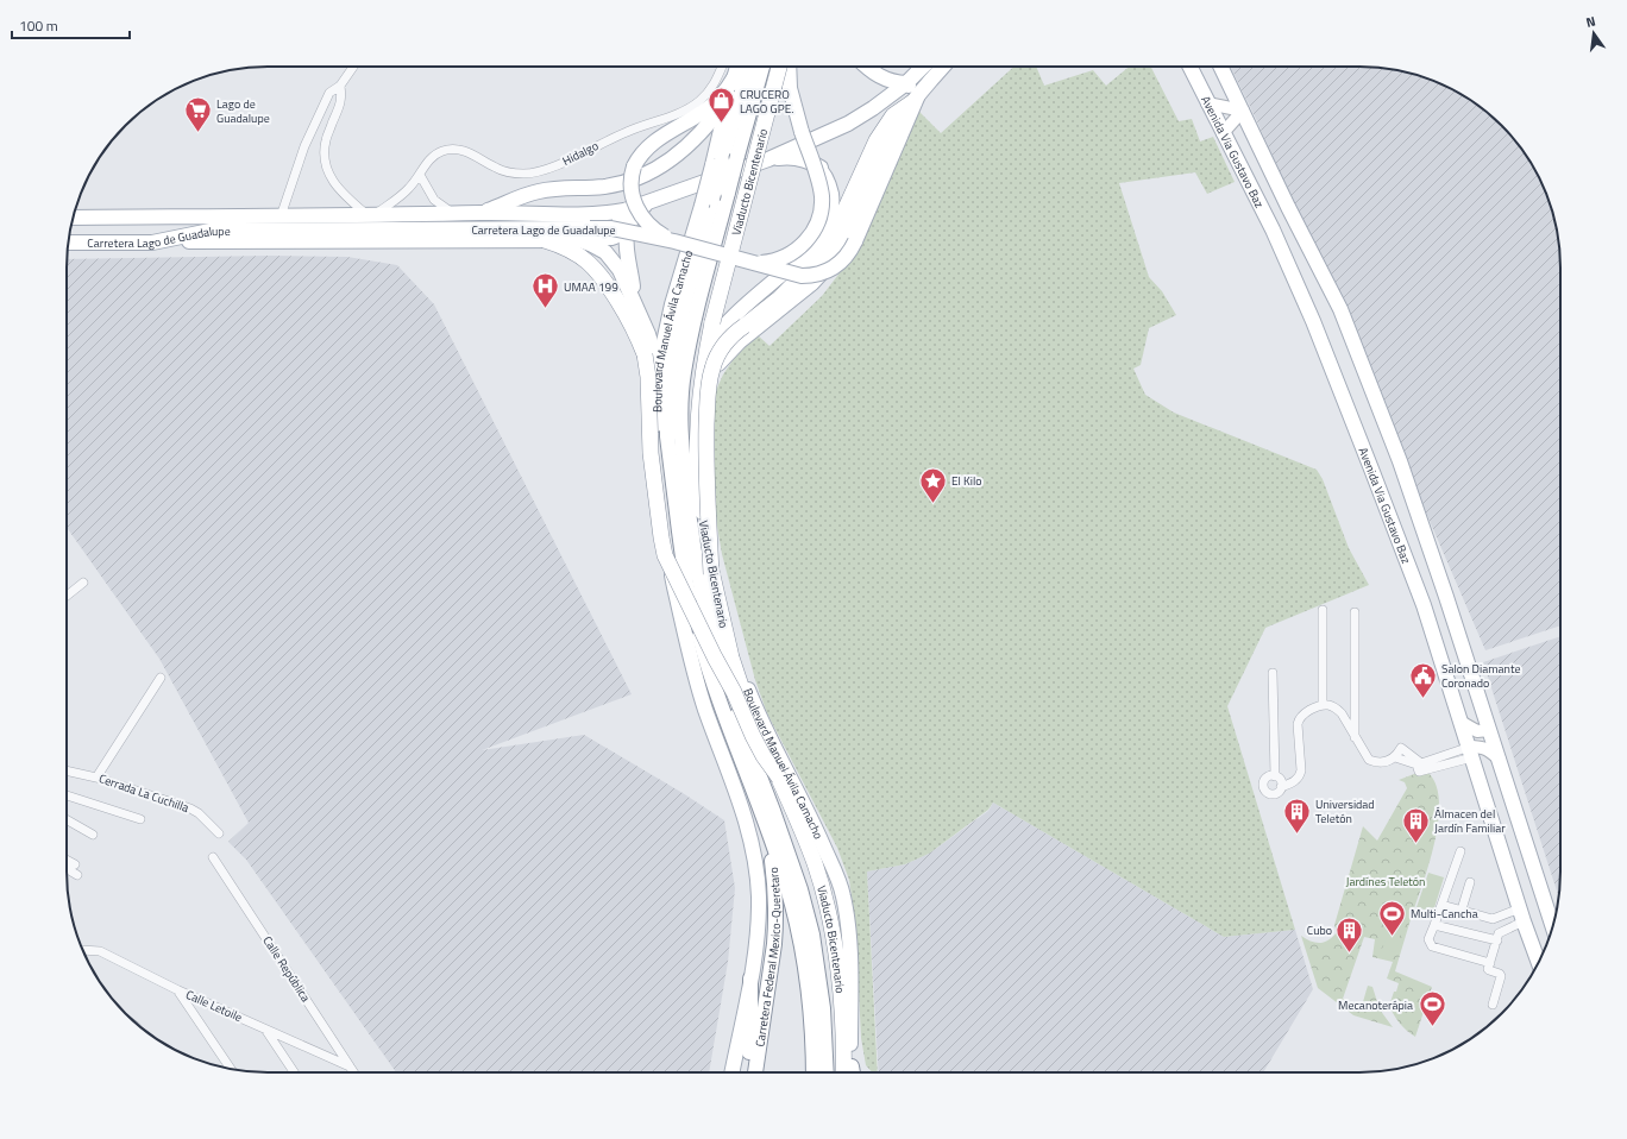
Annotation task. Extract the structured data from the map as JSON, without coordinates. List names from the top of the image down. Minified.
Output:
{"streets":{"highway":["Viaducto Bicentenario"],"main road":["Avenida Via Gustavo Baz","Carretera Lago de Guadalupe","Boulevard Manuel Ávila Camacho","Carretera Federal Mexico-Queretaro"],"street":["Hidalgo","Cerrada La Cuchilla","Calle República","Calle Letoile"]},"crossings":[["Hidalgo","Carretera Lago de Guadalupe"],["Carretera Lago de Guadalupe","Boulevard Manuel Ávila Camacho"],["Boulevard Manuel Ávila Camacho","Carretera Federal Mexico-Queretaro"],["Calle República","Calle Letoile"]],"parks":["Jardínes Teletón"],"places":{"shop":["CRUCERO LAGO GPE."],"supermarket":["Lago de Guadalupe"],"hospital":["UMAA 199"],"place":["El Kilo"],"public building":["Salon Diamante Coronado"],"building":["Universidad Teletón","Álmacen del Jardín Familiar","Cubo"],"sports":["Multi-Cancha","Mecanoterápia"]},"scale_bar":"100 m","north":"top"}
